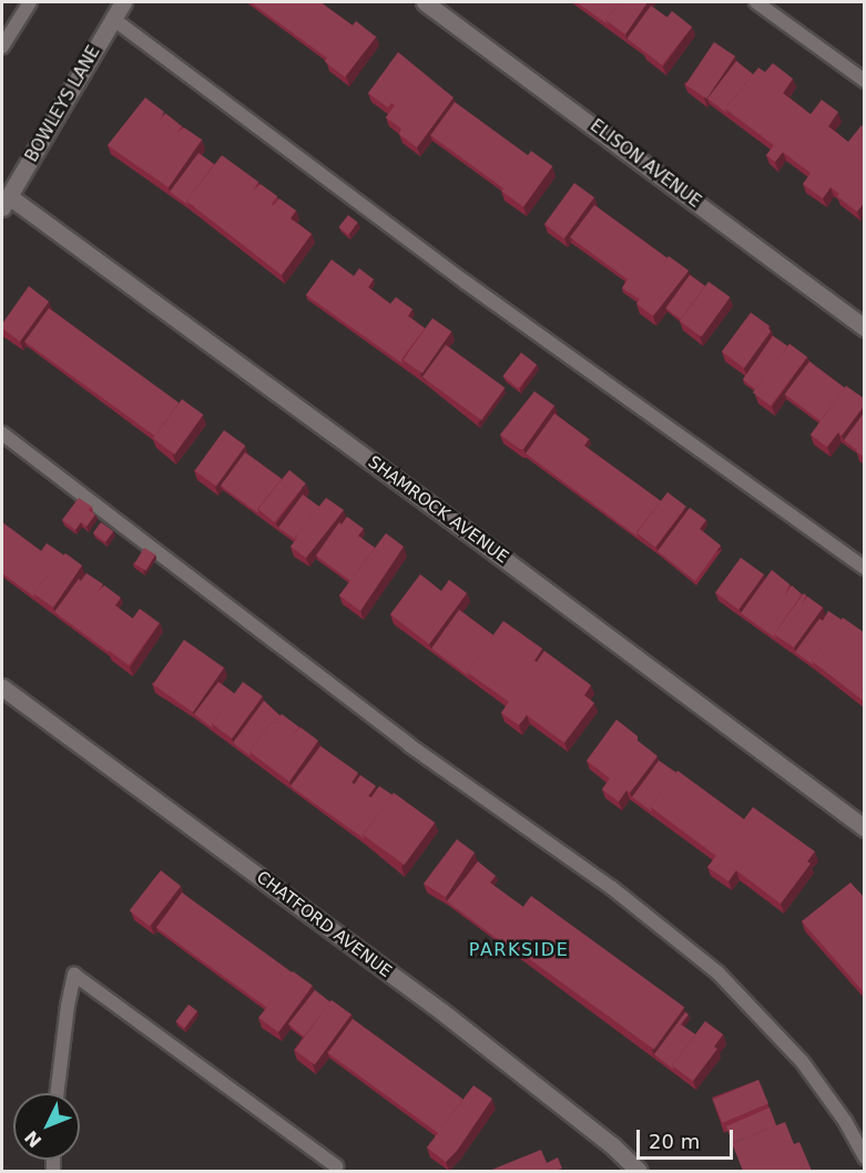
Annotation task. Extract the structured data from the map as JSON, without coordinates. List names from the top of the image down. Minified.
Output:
{"streets":{"street":["BOWLEYS LANE","ELISON AVENUE","SHAMROCK AVENUE","CHATFORD AVENUE"]},"crossings":[["BOWLEYS LANE","SHAMROCK AVENUE"]],"districts":["PARKSIDE"],"scale_bar":"20 m","north":"bottom left"}
